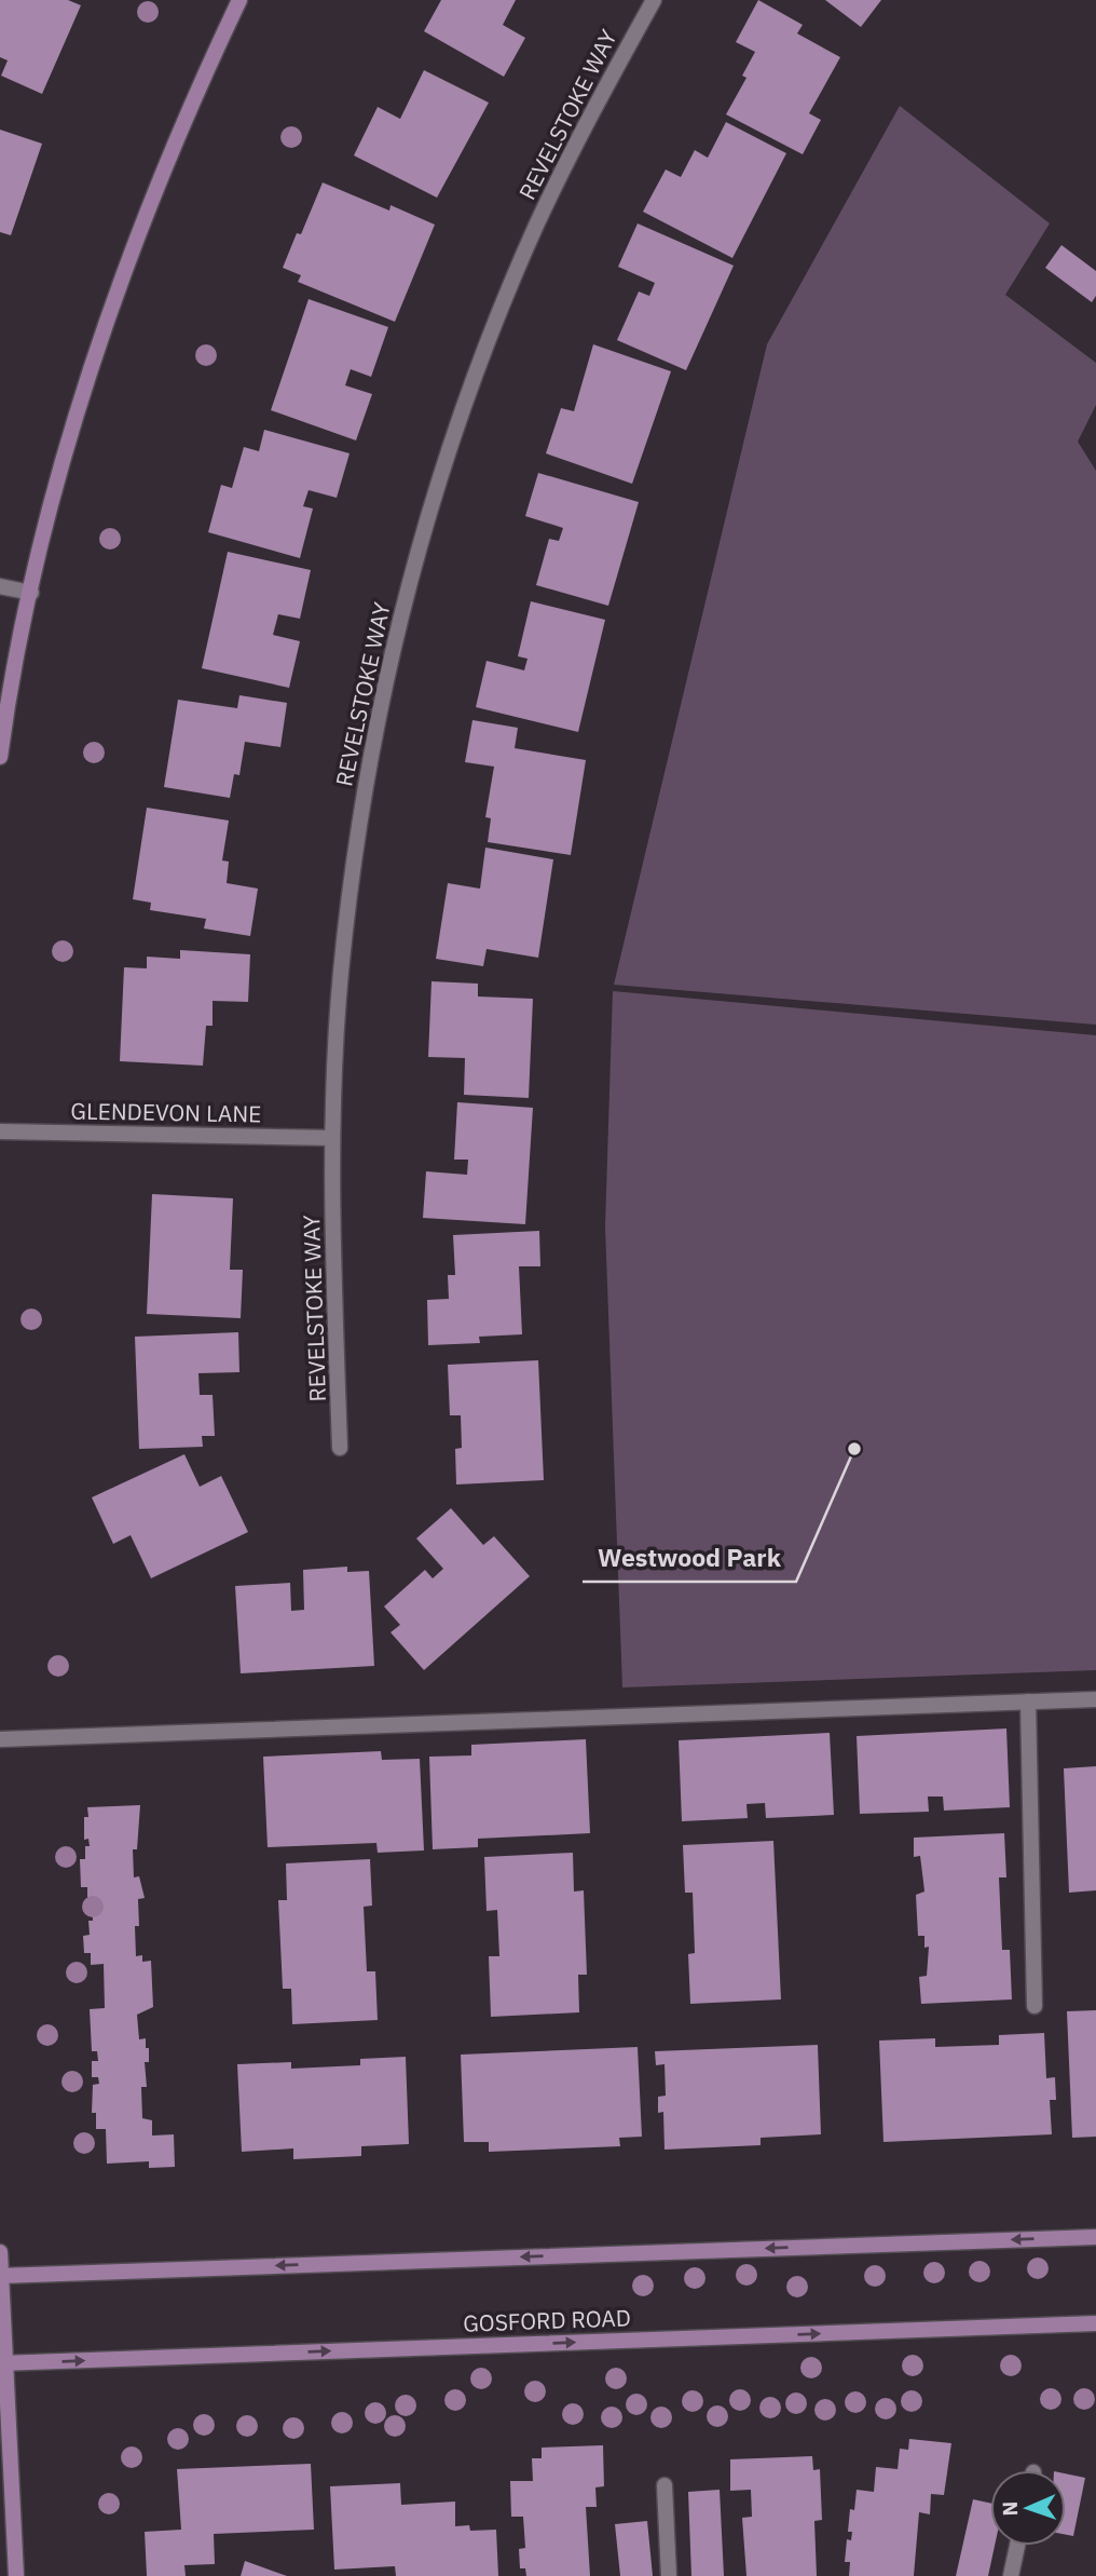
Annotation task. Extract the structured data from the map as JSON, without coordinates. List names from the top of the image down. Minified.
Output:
{"streets":{"main road":["GOSFORD ROAD"],"street":["REVELSTOKE WAY","GLENDEVON LANE"]},"crossings":[["REVELSTOKE WAY","GLENDEVON LANE"]],"places":["Westwood Park"],"north":"left"}
